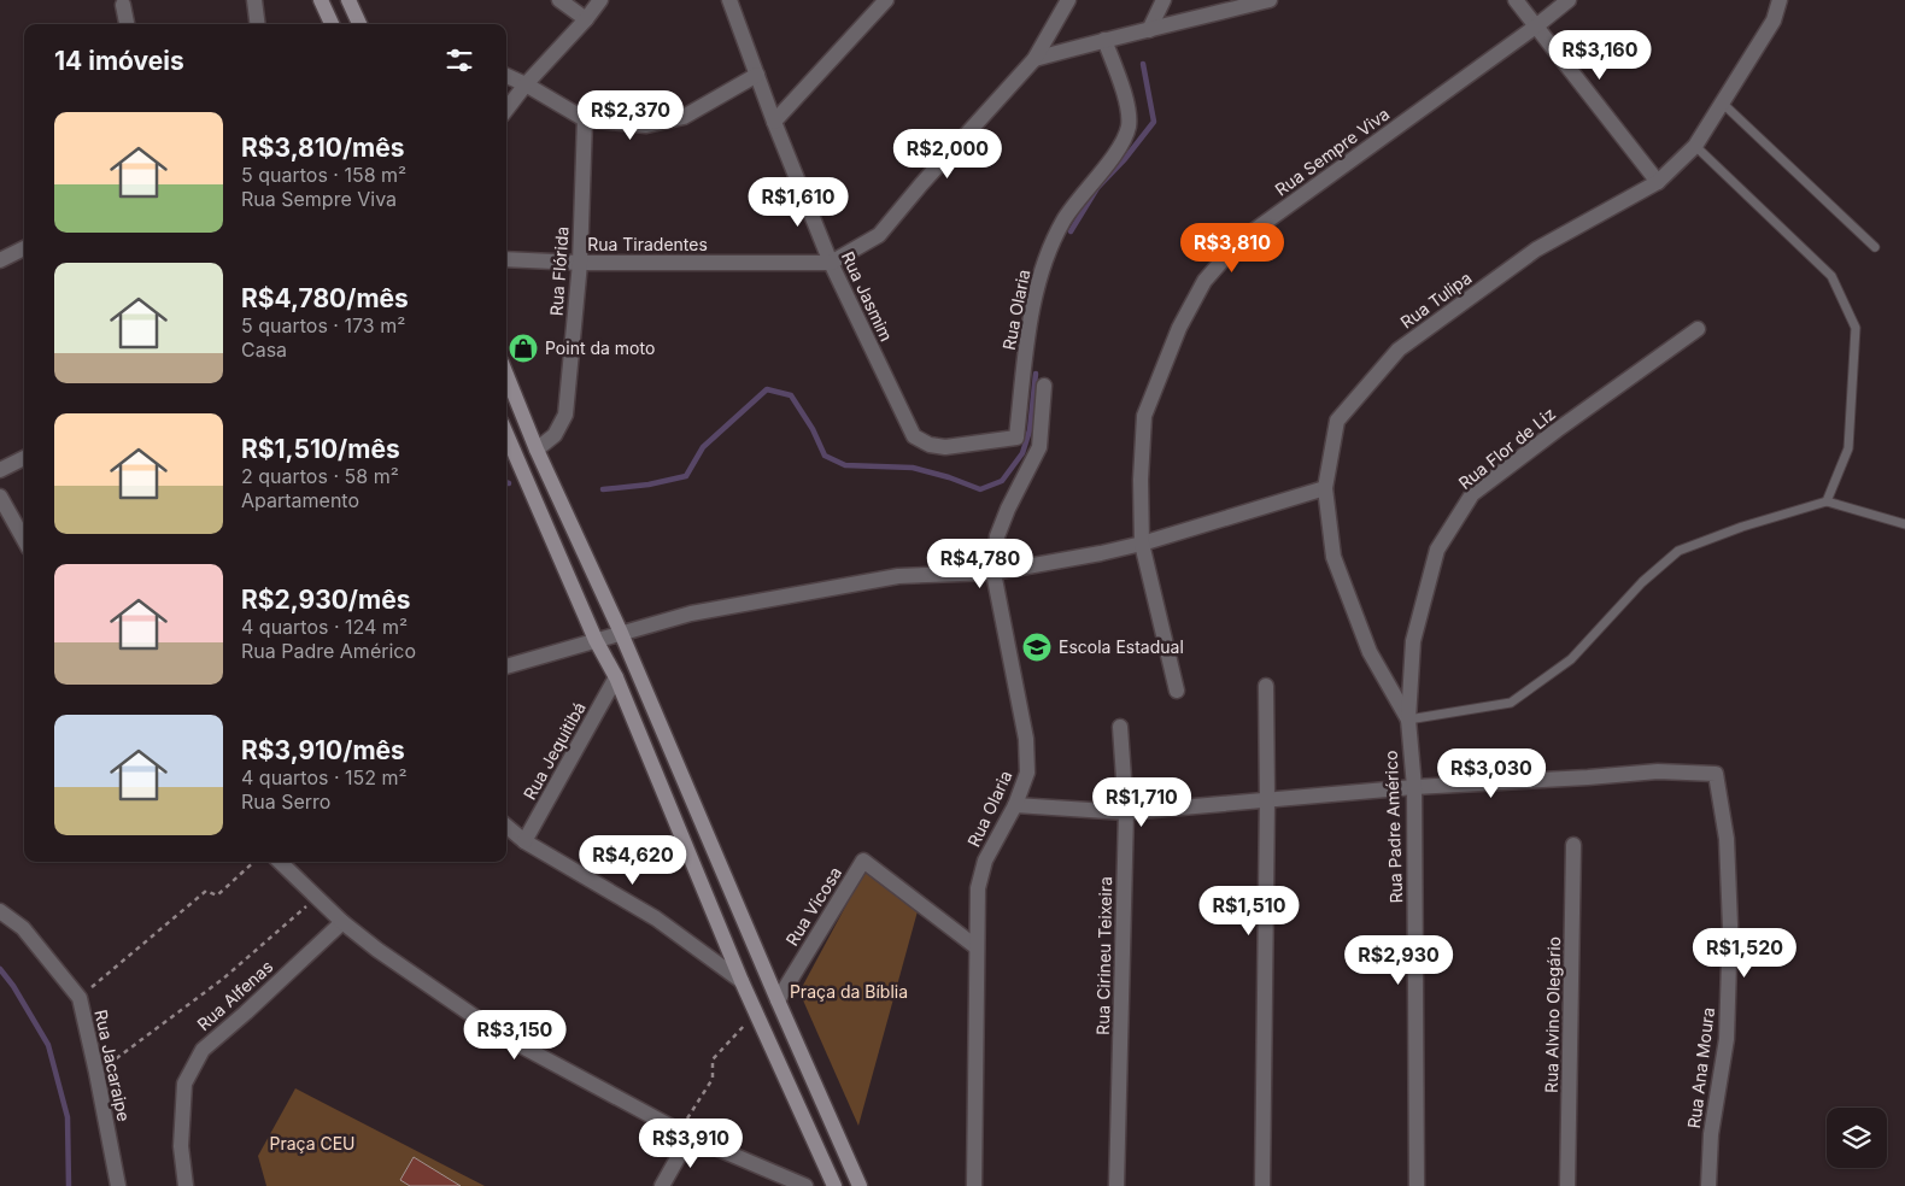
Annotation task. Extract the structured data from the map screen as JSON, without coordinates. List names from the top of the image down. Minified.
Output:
{"streets":{"street":["Rua Sempre Viva","Rua Tiradentes","Rua Flórida","Rua Jasmim","Rua Tulipa","Rua Olaria","Rua Flor de Liz","Rua Jequitibá","Rua Padre Américo","Rua Vicosa","Rua Cirineu Teixeira","Rua Alfenas","Rua Alvino Olegário","Rua Jacaraipe","Rua Ana Moura"]},"crossings":[["Rua Tiradentes","Rua Flórida"],["Rua Tiradentes","Rua Jasmim"],["Rua Jasmim","Rua Olaria"],["Rua Tulipa","Rua Flor de Liz"],["Rua Tulipa","Rua Padre Américo"],["Rua Olaria","Rua Vicosa"],["Rua Flor de Liz","Rua Padre Américo"],["Rua Padre Américo","Rua Ana Moura"]],"parks":["Praça da Bíblia","Praça CEU"],"places":{"shop":["Point da moto"],"school or university":["Escola Estadual"]},"page":{"heading":"14 imóveis","price":["R$3,160","R$2,370","R$2,000","R$1,610","R$3,810","R$4,780","R$3,030","R$1,710","R$4,620","R$1,510","R$1,520","R$2,930","R$3,150","R$3,910"],"list":[{"name":"R$3,810/mês","note":"5 quartos · 158 m² · Rua Sempre Viva"},{"name":"R$4,780/mês","note":"5 quartos · 173 m² · Casa"},{"name":"R$1,510/mês","note":"2 quartos · 58 m² · Apartamento"},{"name":"R$2,930/mês","note":"4 quartos · 124 m² · Rua Padre Américo"},{"name":"R$3,910/mês","note":"4 quartos · 152 m² · Rua Serro"}]}}
